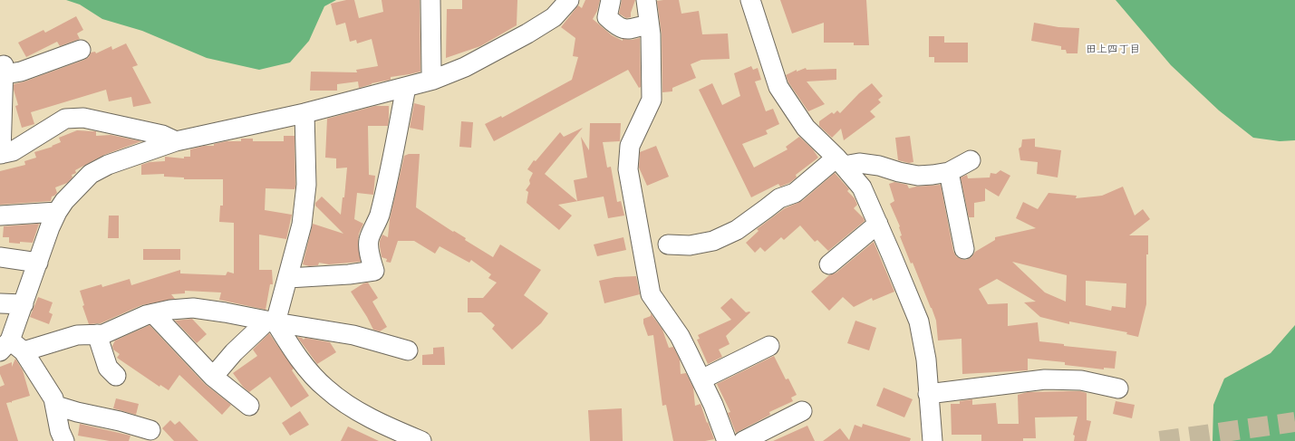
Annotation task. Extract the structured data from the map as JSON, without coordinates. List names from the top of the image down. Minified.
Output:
{"districts":["田上四丁目"]}
